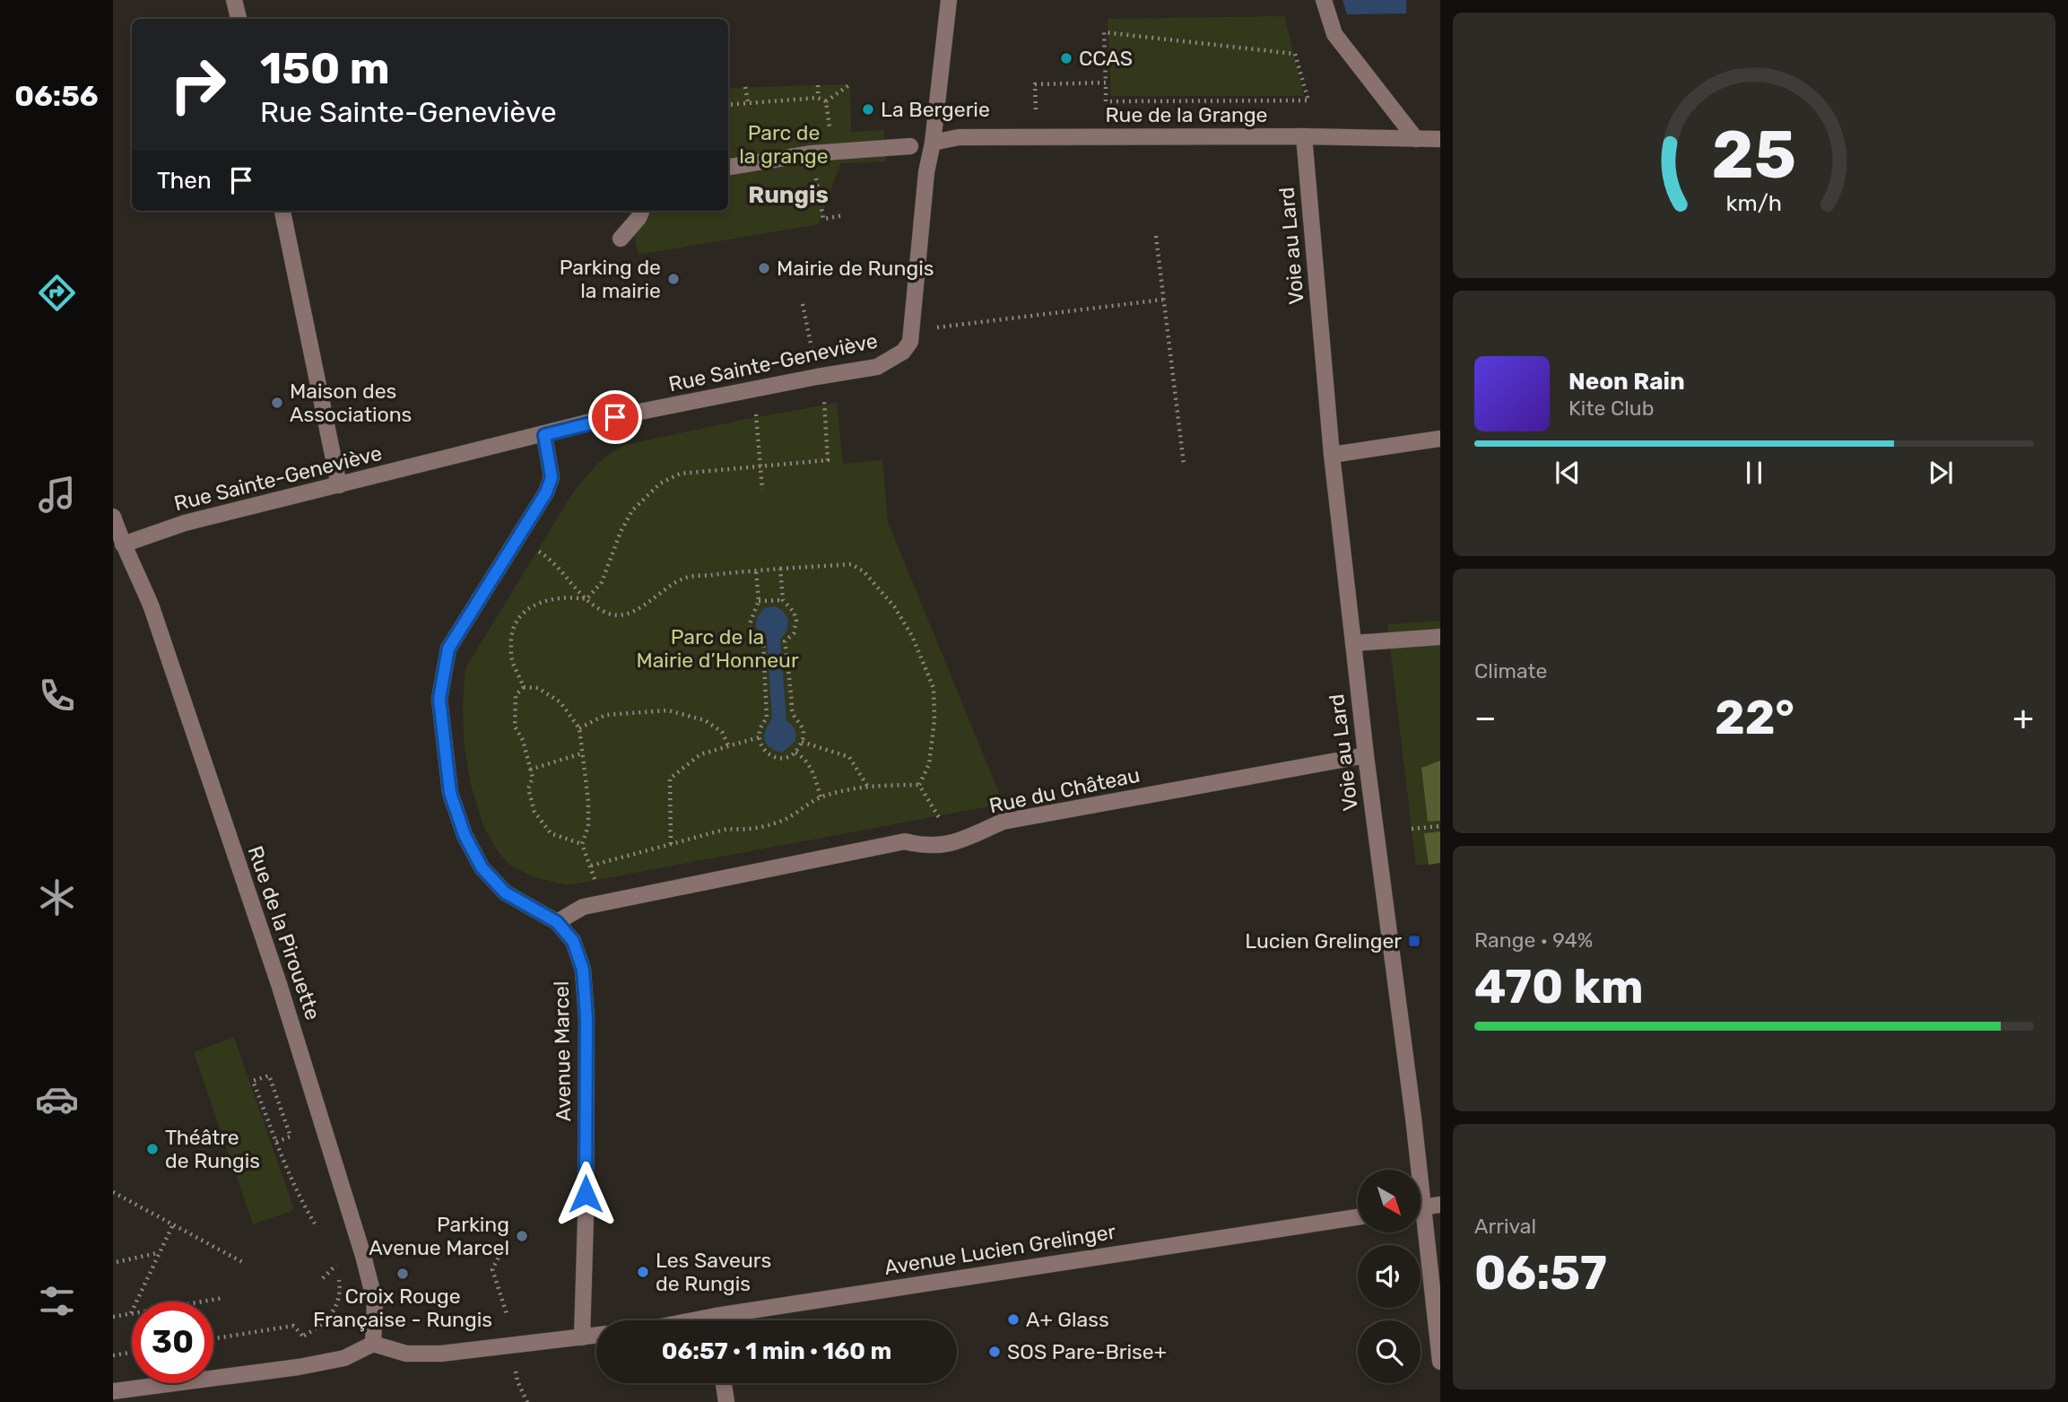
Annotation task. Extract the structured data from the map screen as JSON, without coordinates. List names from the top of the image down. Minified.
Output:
{"streets":{"street":["Rue de la Grange","Voie au Lard","Rue Sainte-Geneviève","Rue du Château","Rue de la Pirouette","Avenue Marcel","Avenue Lucien Grelinger"]},"crossings":[["Rue de la Grange","Voie au Lard"],["Rue de la Grange","Rue Sainte-Geneviève"],["Voie au Lard","Rue du Château"],["Rue Sainte-Geneviève","Rue de la Pirouette"],["Rue Sainte-Geneviève","Avenue Marcel"],["Rue du Château","Avenue Marcel"]],"districts":["Rungis"],"parks":["Parc de la grange","Parc de la Mairie d’Honneur"],"places":{"other":["CCAS","La Bergerie","Mairie de Rungis","Parking de la mairie","Maison des Associations","Théâtre de Rungis","Parking Avenue Marcel","Les Saveurs de Rungis","Croix Rouge Française - Rungis","A+ Glass","SOS Pare-Brise+"],"transit":["Lucien Grelinger"]},"north":"bottom right","page":{"tabs":"06:56","turn":["150 m","Rue Sainte-Geneviève"],"then":"Then","song":["Neon Rain","Kite Club"],"tile":["Climate",["Range · 94%","470 km"],["Arrival","06:57"]],"heat":["−","22°","+"],"limit":"30","trip":"06:57 · 1 min · 160 m","gauge":["25","km/h"]}}
